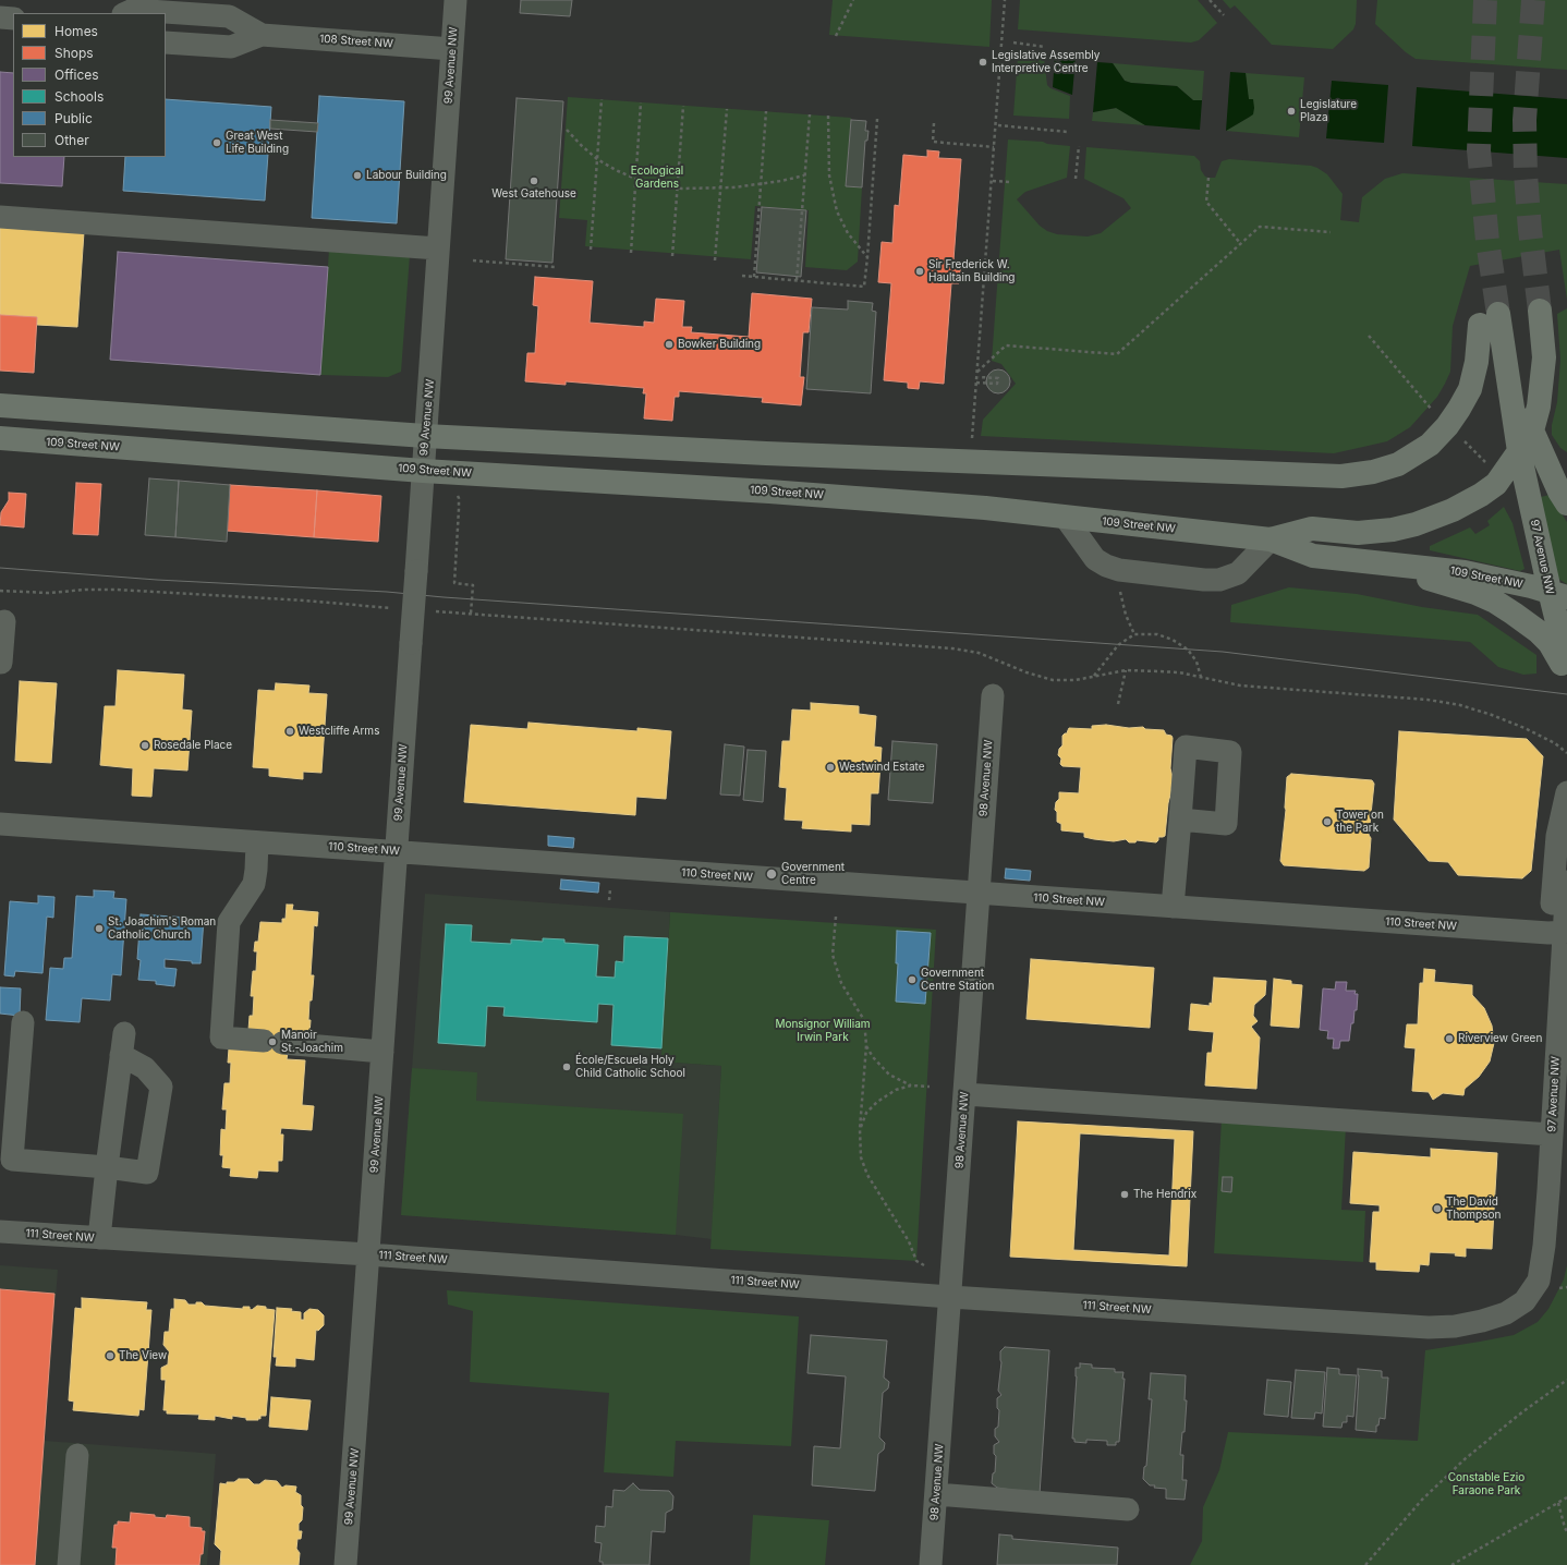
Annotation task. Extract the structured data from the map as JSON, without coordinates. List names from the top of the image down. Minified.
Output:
{"streets":{"main road":["109 Street NW","97 Avenue NW"],"street":["108 Street NW","99 Avenue NW","98 Avenue NW","110 Street NW","111 Street NW"]},"crossings":[["108 Street NW","99 Avenue NW"],["99 Avenue NW","109 Street NW"],["99 Avenue NW","110 Street NW"],["99 Avenue NW","111 Street NW"],["109 Street NW","97 Avenue NW"],["97 Avenue NW","110 Street NW"],["97 Avenue NW","111 Street NW"],["98 Avenue NW","110 Street NW"],["98 Avenue NW","111 Street NW"]],"parks":["Ecological Gardens","Monsignor William Irwin Park","Constable Ezio Faraone Park"],"places":["Legislative Assembly Interpretive Centre","Legislature Plaza","Great West Life Building","Labour Building","West Gatehouse","Sir Frederick W. Haultain Building","Bowker Building","Westcliffe Arms","Rosedale Place","Westwind Estate","Tower on the Park","Government Centre","St. Joachim's Roman Catholic Church","Government Centre Station","Riverview Green","Manoir St.-Joachim","École/Escuela Holy Child Catholic School","The Hendrix","The David Thompson","The View"],"legend":["Homes","Shops","Offices","Schools","Public","Other"]}
